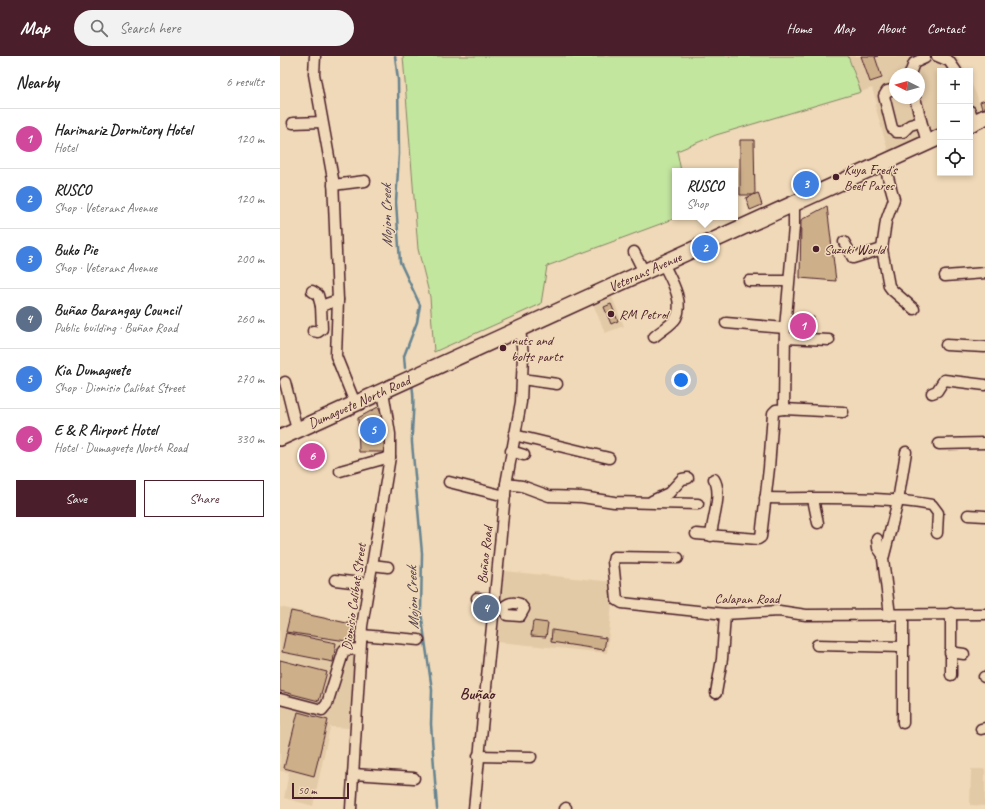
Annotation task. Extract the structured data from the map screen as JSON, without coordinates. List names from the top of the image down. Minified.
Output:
{"streets":{"highway":["Veterans Avenue","Dumaguete North Road"],"street":["Buñao Road","Dionisio Calibat Street","Calapan Road"]},"crossings":[["Veterans Avenue","Dumaguete North Road"],["Veterans Avenue","Buñao Road"],["Dumaguete North Road","Dionisio Calibat Street"]],"districts":["Buñao"],"water":["Mojon Creek"],"places":["Kuya Fred's Beef Pares","Suzuki World","RM Petrol","nuts and bolts parts"],"scale_bar":"50 m","north":"left","page":{"header":"Map","search":"Search here","nav":["Home","Map","About","Contact"],"heading":["Nearby","6 results"],"map_buttons":["+","−"],"list":[{"mark":"1","name":"Harimariz Dormitory Hotel","note":"Hotel","value":"120 m"},{"mark":"2","name":"RUSCO","note":"Shop · Veterans Avenue","value":"120 m"},{"mark":"3","name":"Buko Pie","note":"Shop · Veterans Avenue","value":"200 m"},{"mark":"4","name":"Buñao Barangay Council","note":"Public building · Buñao Road","value":"260 m"},{"mark":"5","name":"Kia Dumaguete","note":"Shop · Dionisio Calibat Street","value":"270 m"},{"mark":"6","name":"E & R Airport Hotel","note":"Hotel · Dumaguete North Road","value":"330 m"}],"popup":["RUSCO","Shop"],"pins":["3","2","1","5","6","4"],"buttons":["Save","Share"],"scale":"50 m"}}
